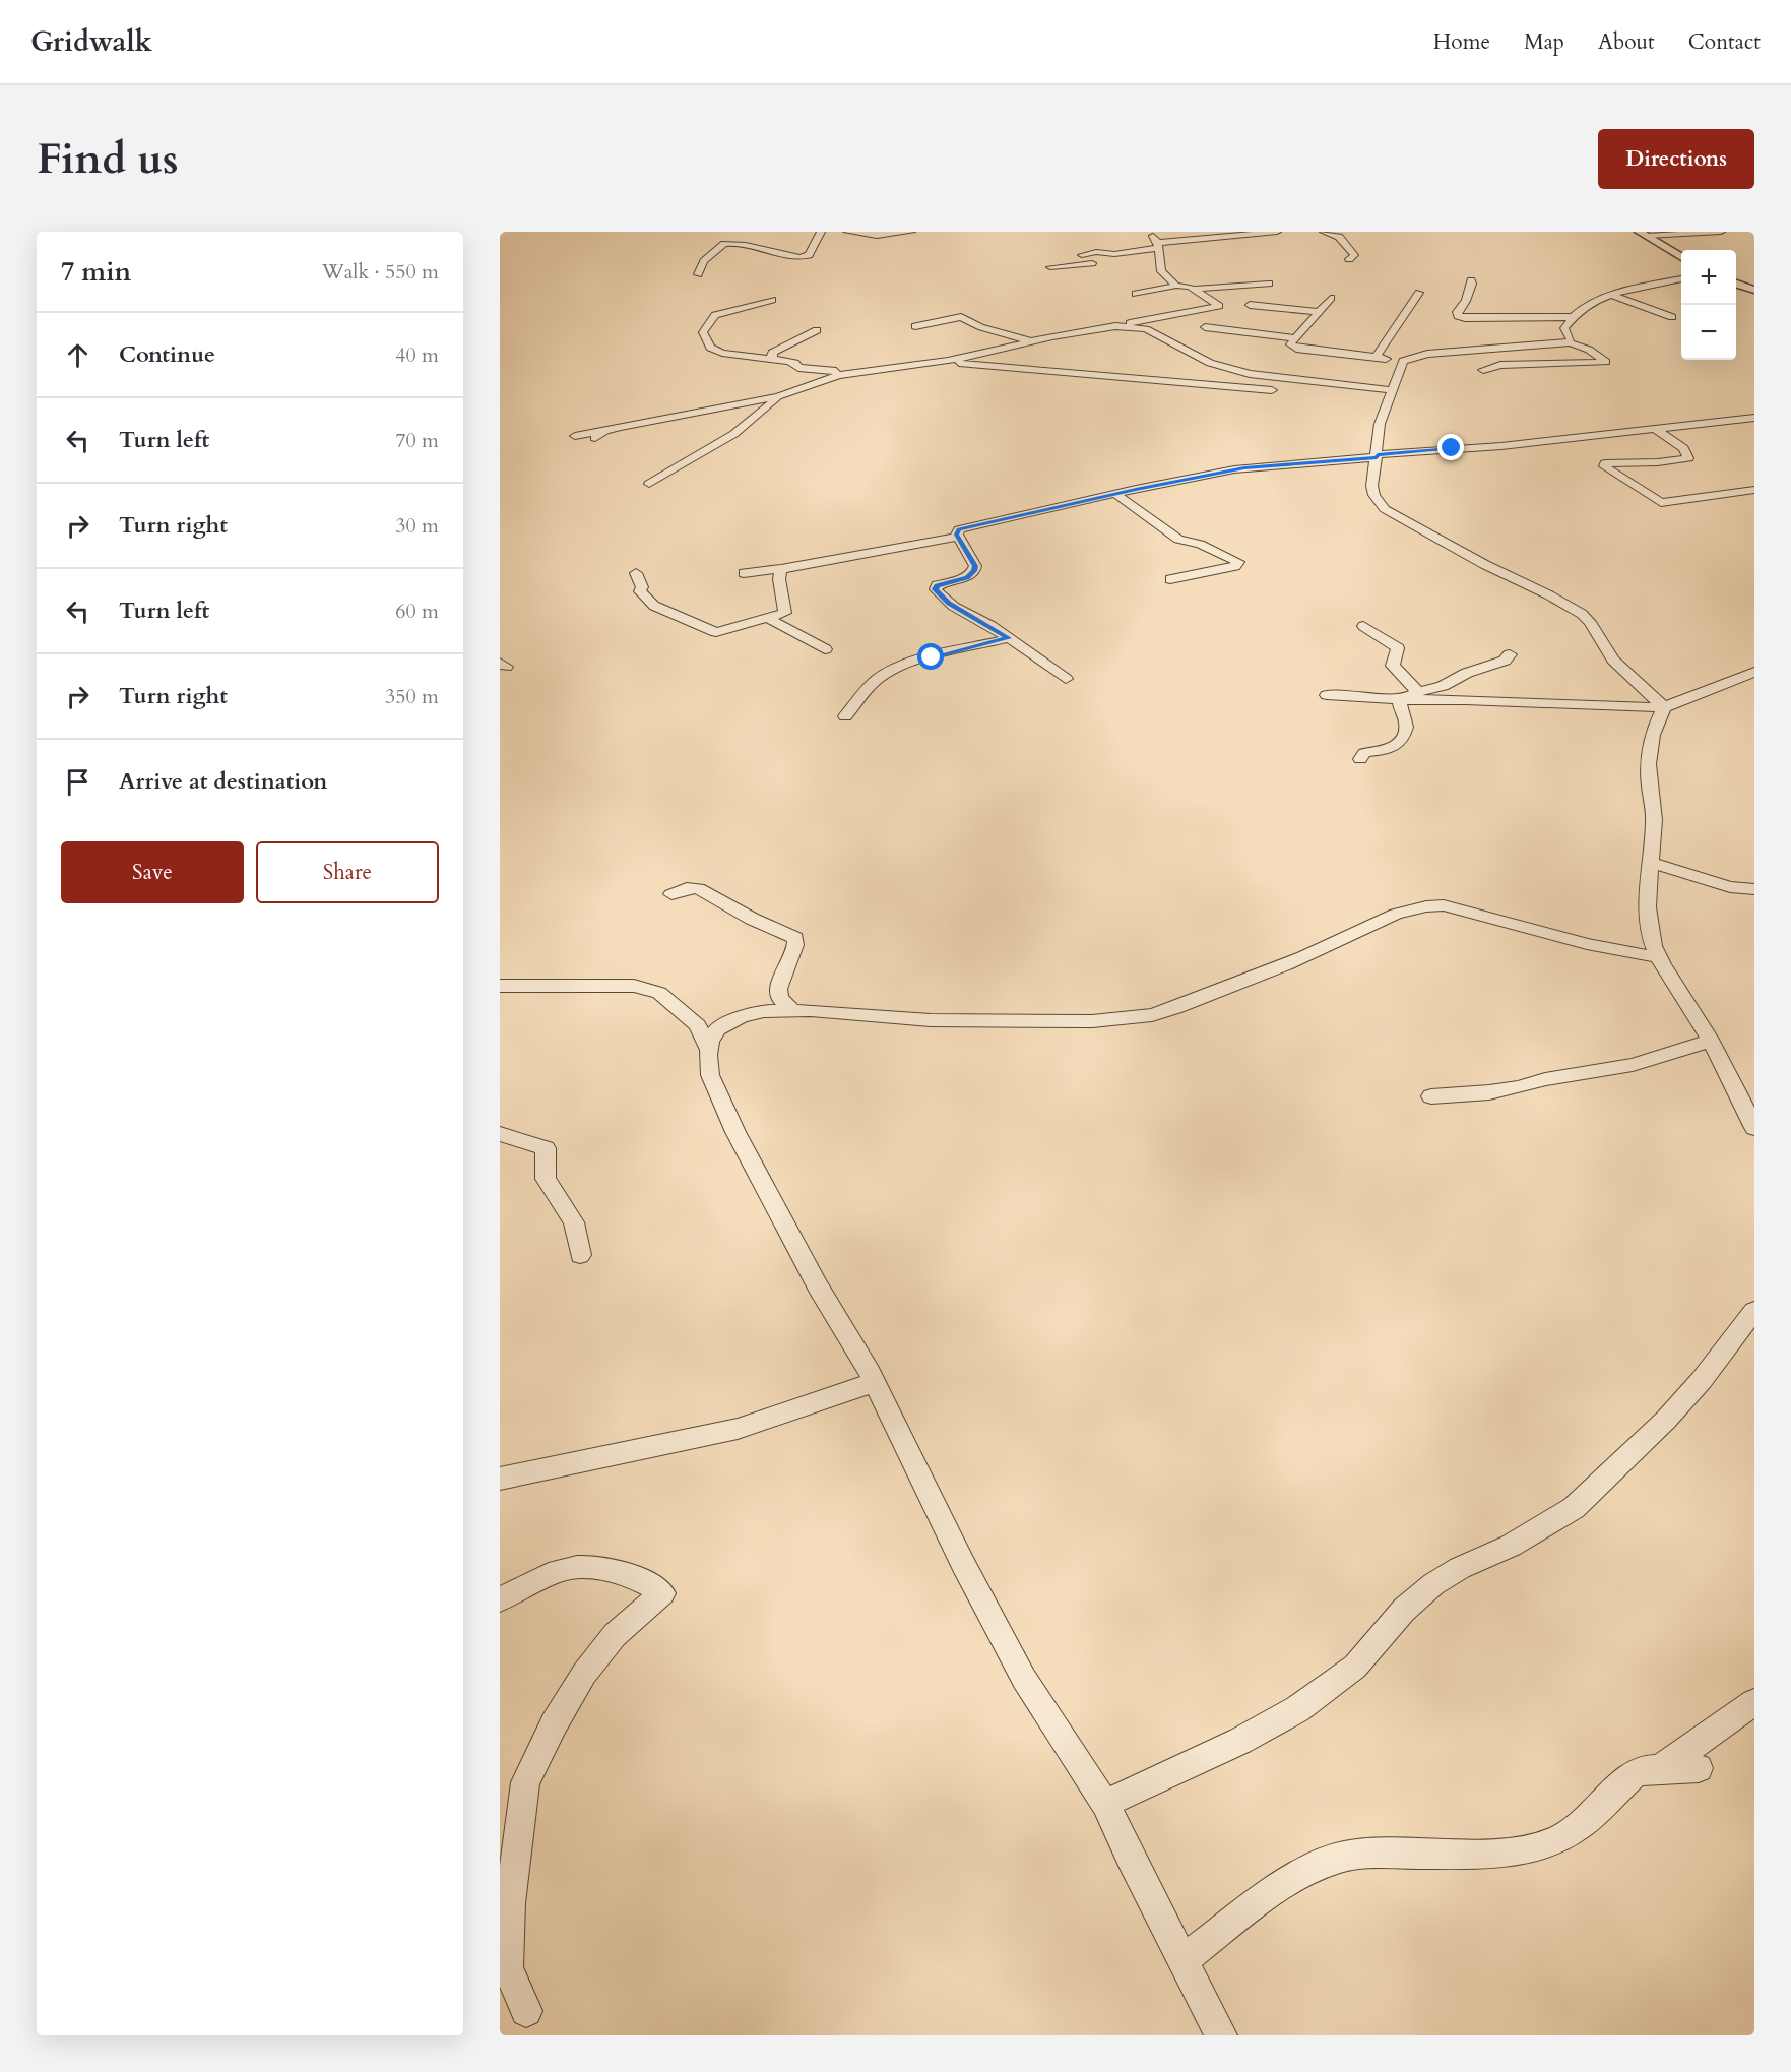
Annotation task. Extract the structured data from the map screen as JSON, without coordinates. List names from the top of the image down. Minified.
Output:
{"page":{"header":"Gridwalk","nav":["Home","Map","About","Contact"],"buttons":["Directions",["Save","Share"]],"title":"Find us","heading":["7 min","Walk · 550 m"],"map_buttons":["+","−"],"list":[["Continue","40 m"],["Turn left","70 m"],["Turn right","30 m"],["Turn left","60 m"],["Turn right","350 m"],"Arrive at destination"]}}
